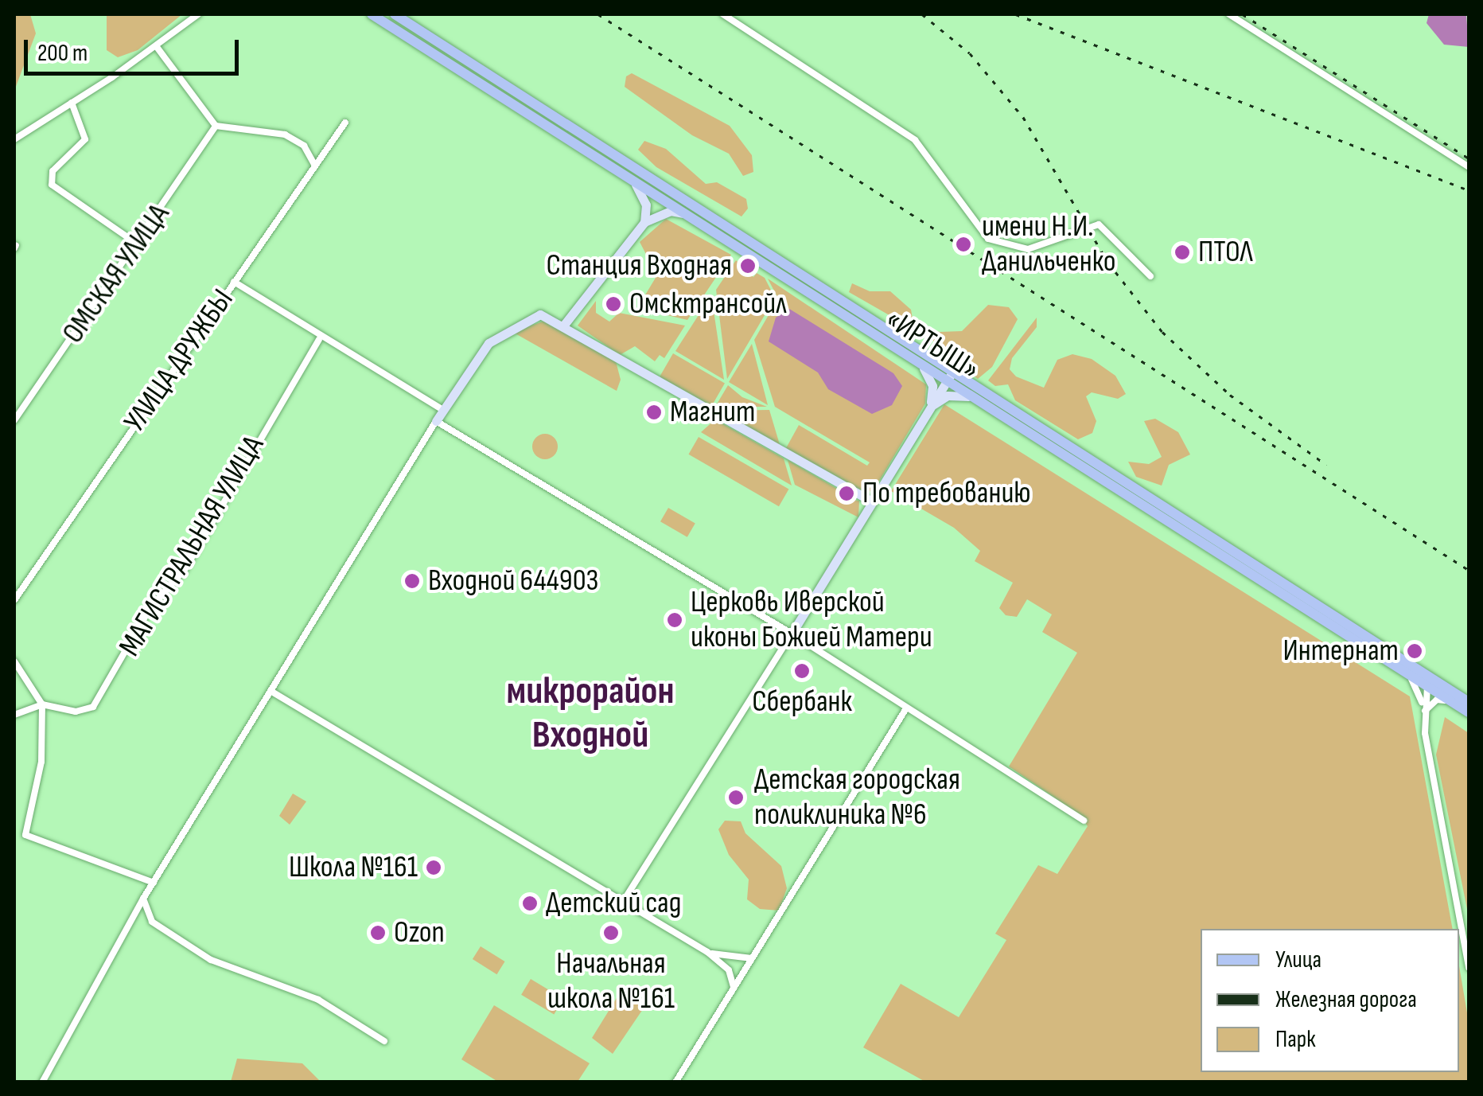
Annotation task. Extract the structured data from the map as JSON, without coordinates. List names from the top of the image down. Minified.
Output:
{"streets":{"main road":["«ИРТЫШ»"],"street":["ОМСКАЯ УЛИЦА","УЛИЦА ДРУЖБЫ","МАГИСТРАЛЬНАЯ УЛИЦА"]},"districts":["микрорайон Входной"],"places":["имени Н.И. Данильченко","ПТОЛ","Станция Входная","Омсктрансойл","Магнит","По требованию","Входной 644903","Церковь Иверской иконы Божией Матери","Интернат","Сбербанк","Детская городская поликлиника №6","Школа №161","Детский сад","Ozon","Начальная школа №161"],"legend":["Улица","Железная дорога","Парк"],"scale_bar":"200 m"}
